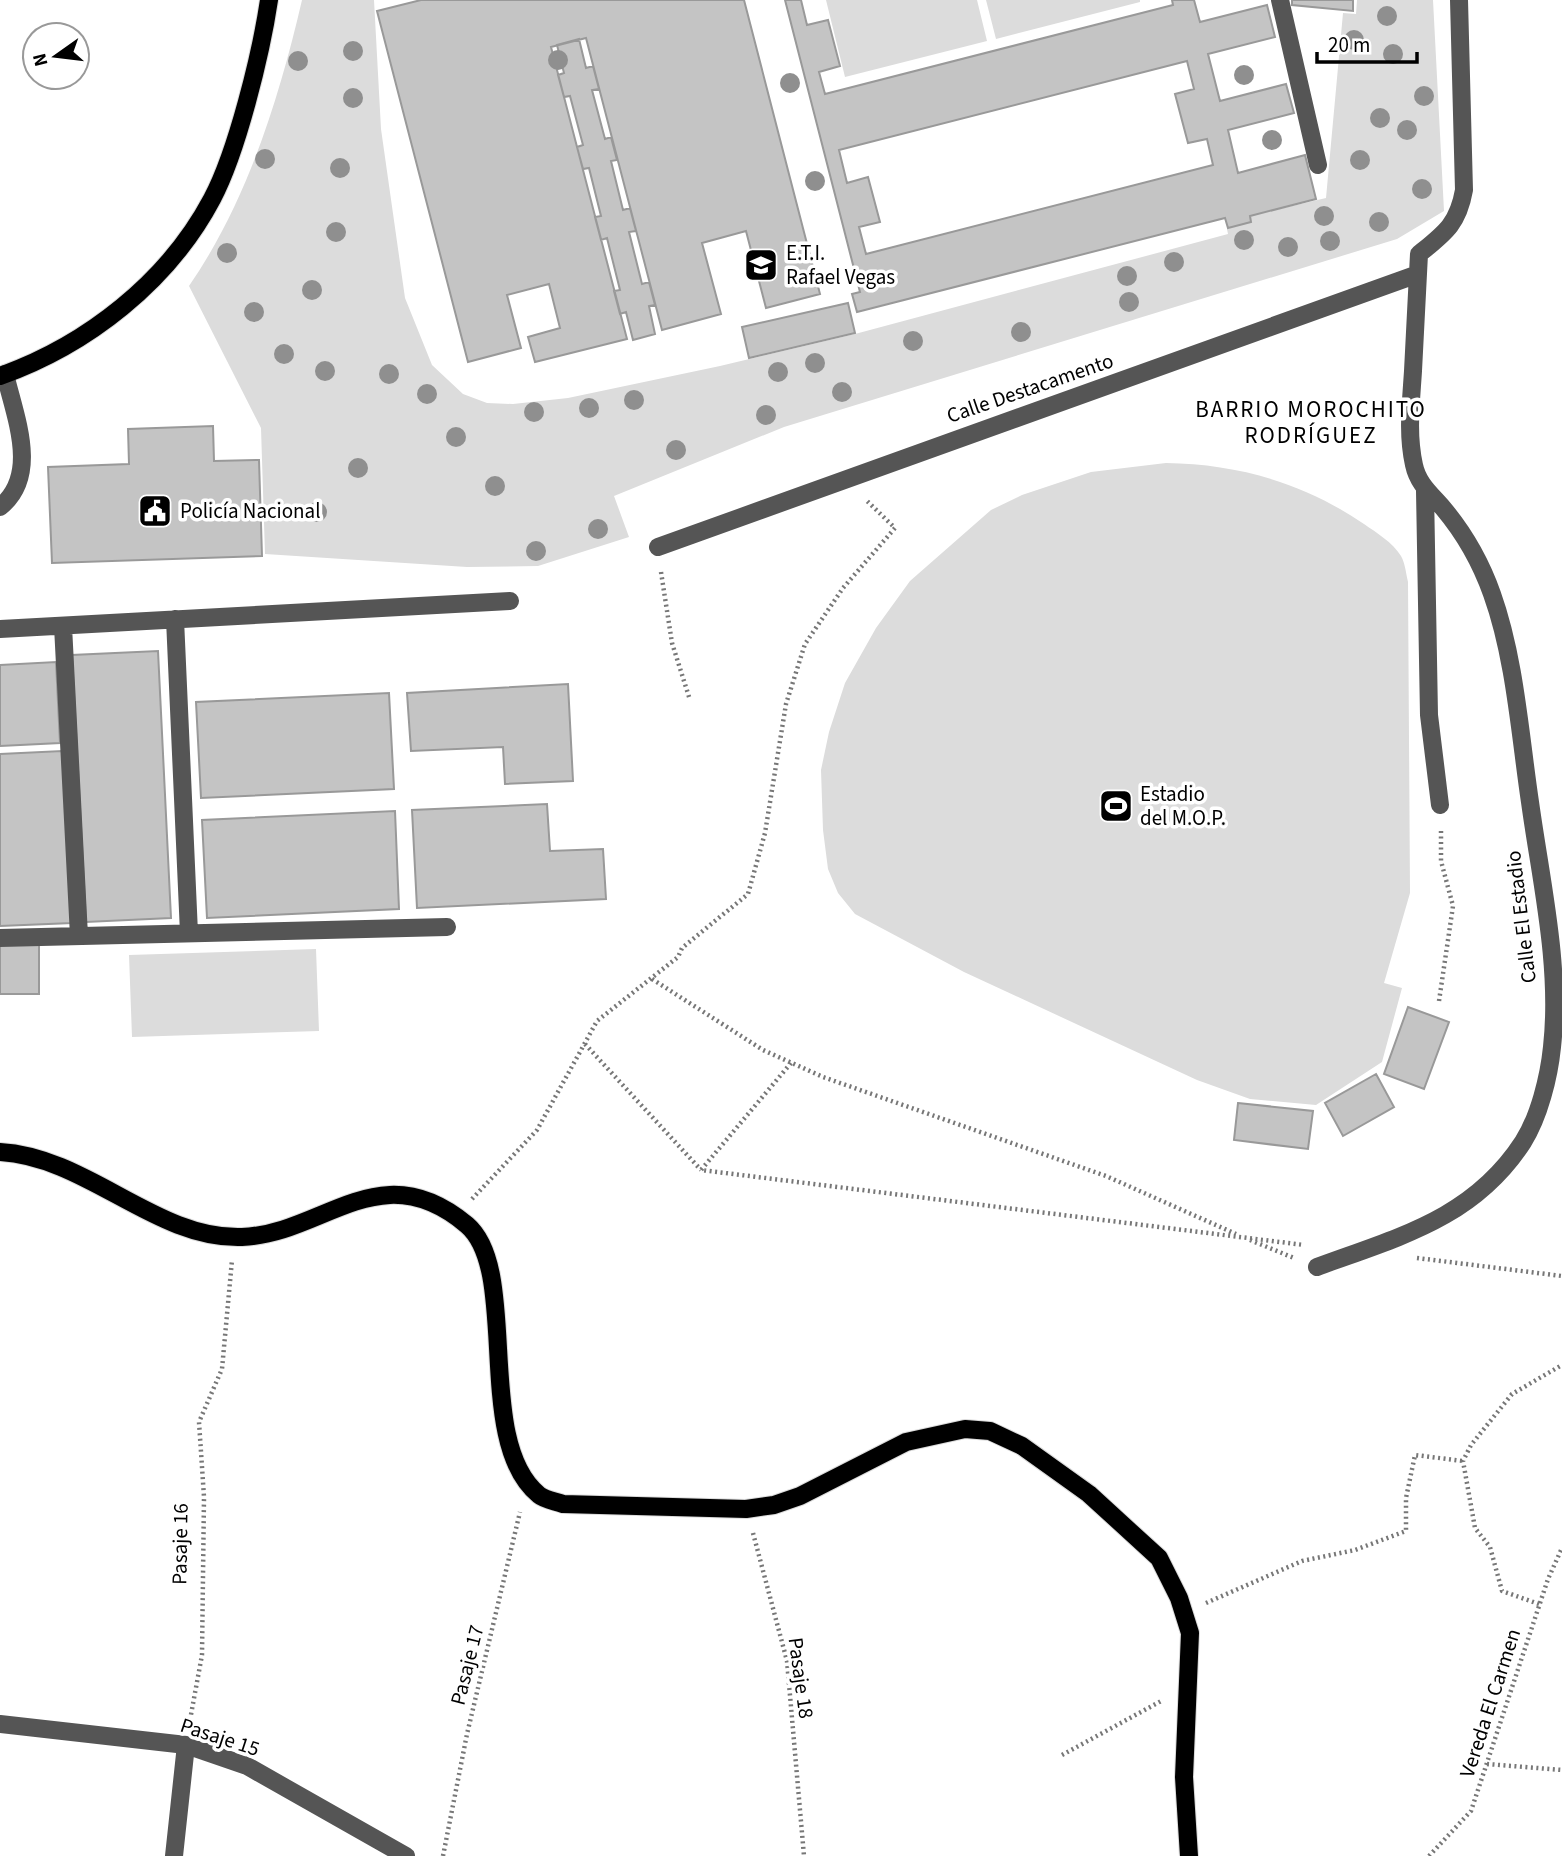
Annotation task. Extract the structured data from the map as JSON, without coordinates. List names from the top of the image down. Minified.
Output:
{"streets":{"street":["Calle Destacamento","Calle El Estadio","Pasaje 15"],"path":["Pasaje 16","Pasaje 17","Pasaje 18","Vereda El Carmen"]},"crossings":[["Calle Destacamento","Calle El Estadio"],["Pasaje 16","Pasaje 15"]],"districts":["BARRIO MOROCHITO RODRÍGUEZ"],"places":{"school or university":["E.T.I. Rafael Vegas"],"public building":["Policía Nacional"],"sports":["Estadio del M.O.P."]},"scale_bar":"20 m","north":"left"}
